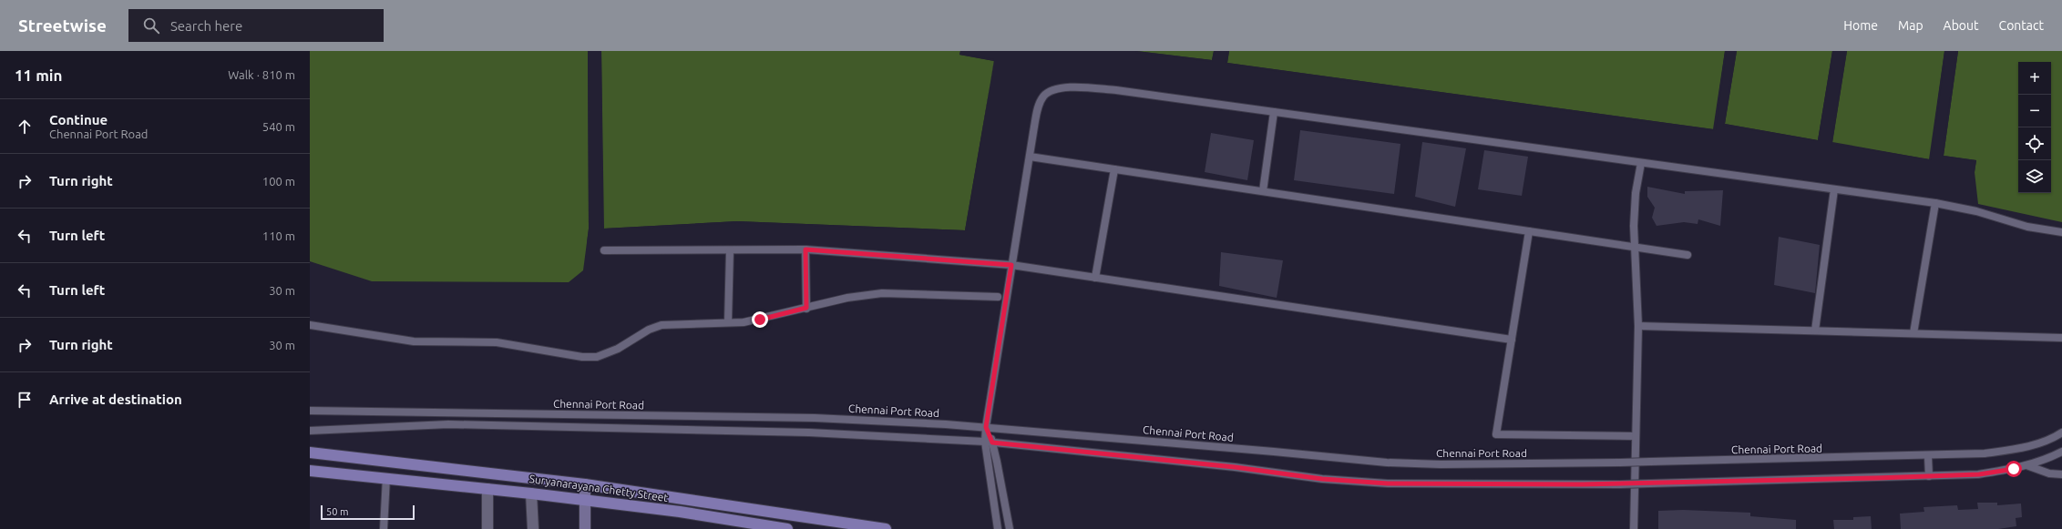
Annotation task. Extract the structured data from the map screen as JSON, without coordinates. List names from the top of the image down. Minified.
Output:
{"streets":{"main road":["Suryanarayana Chetty Street"],"lane":["Chennai Port Road"]},"scale_bar":"50 m","page":{"header":"Streetwise","search":"Search here","nav":["Home","Map","About","Contact"],"heading":["11 min","Walk · 810 m"],"map_buttons":["+","−"],"list":[["Continue","Chennai Port Road","540 m"],["Turn right","100 m"],["Turn left","110 m"],["Turn left","30 m"],["Turn right","30 m"],"Arrive at destination"],"scale":"50 m"}}
